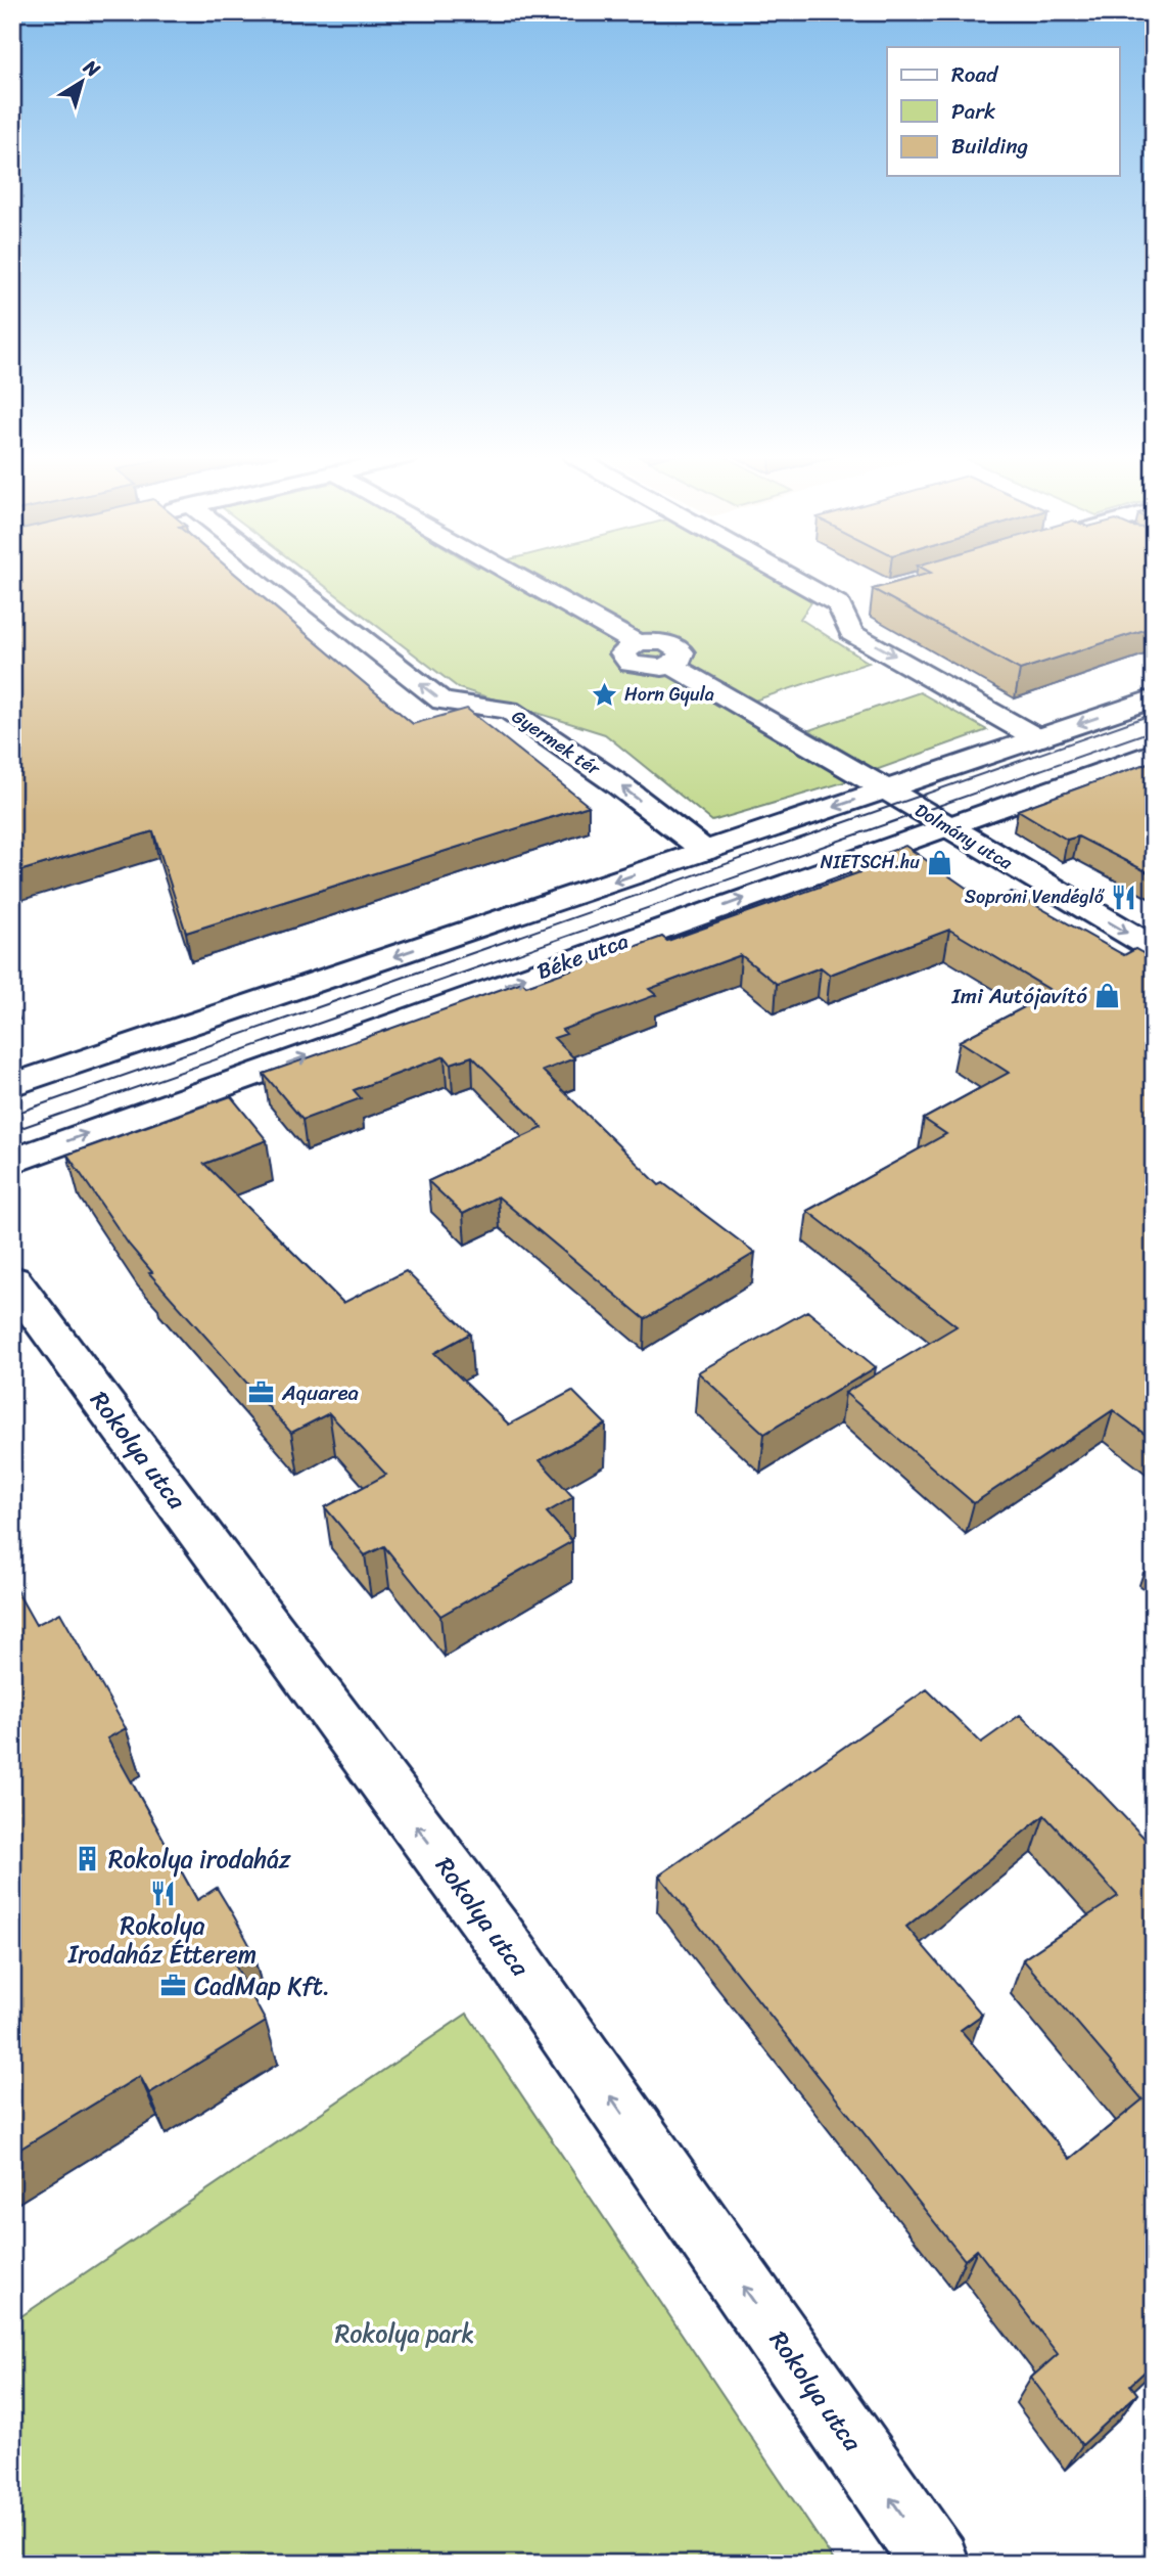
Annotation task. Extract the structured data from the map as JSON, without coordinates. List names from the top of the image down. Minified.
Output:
{"streets":{"street":["Gyermek tér","Dolmány utca","Béke utca","Rokolya utca"]},"crossings":[["Dolmány utca","Béke utca"]],"one_way":["Gyermek tér","Rokolya utca"],"parks":["Rokolya park"],"places":{"place":["Horn Gyula"],"shop":["NIETSCH.hu","Imi Autójavító"],"restaurant":["Soproni Vendéglő","Rokolya Irodaház Étterem"],"office":["Aquarea","CadMap Kft."],"building":["Rokolya irodaház"]},"legend":["Road","Park","Building"],"north":"top right"}
